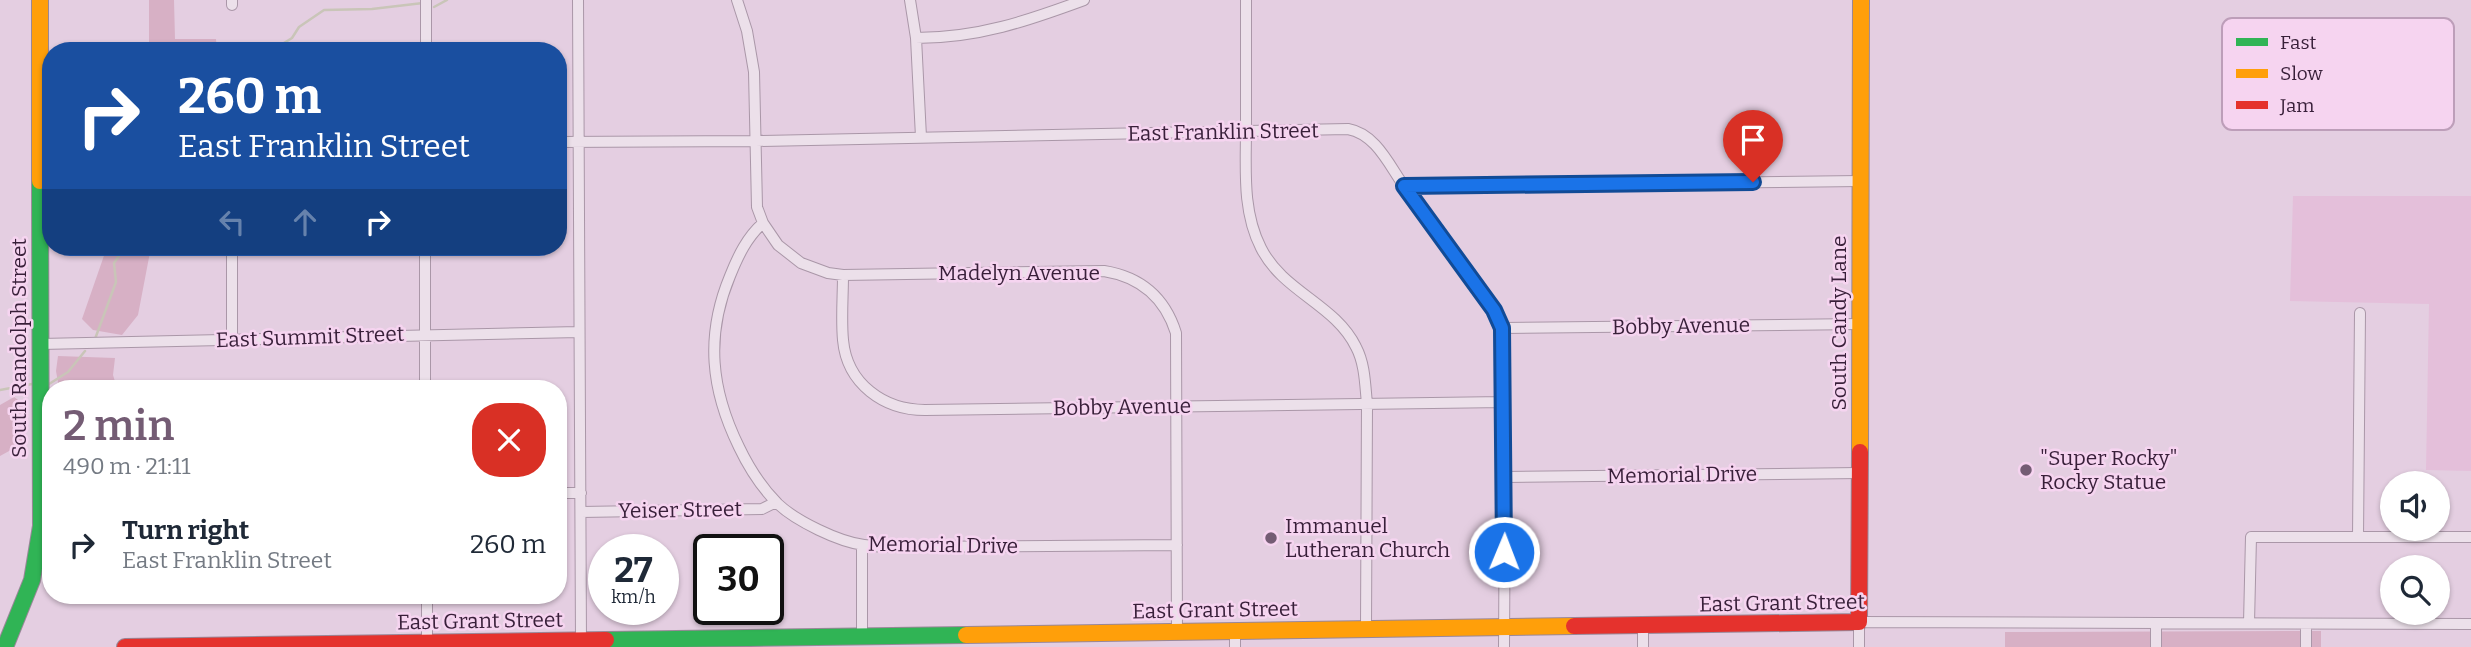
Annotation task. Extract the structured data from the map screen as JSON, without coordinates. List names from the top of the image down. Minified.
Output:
{"streets":{"main road":["South Candy Lane","South Randolph Street","East Grant Street"],"street":["East Franklin Street","Madelyn Avenue","Bobby Avenue","East Summit Street","Memorial Drive","Yeiser Street"]},"crossings":[["East Franklin Street","Madelyn Avenue"],["Madelyn Avenue","Bobby Avenue"],["Madelyn Avenue","Memorial Drive"],["Madelyn Avenue","East Grant Street"],["South Candy Lane","Bobby Avenue"],["South Candy Lane","Memorial Drive"],["South Candy Lane","East Grant Street"],["East Summit Street","South Randolph Street"],["Memorial Drive","Yeiser Street"]],"places":["\"Super Rocky\" Rocky Statue","Immanuel Lutheran Church"],"legend":["Fast","Slow","Jam"],"page":{"turn":["260 m","East Franklin Street"],"heading":["2 min","490 m · 21:11"],"list":[{"name":"Turn right","note":"East Franklin Street","value":"260 m"}],"speed":"27 km/h","limit":"30"}}
